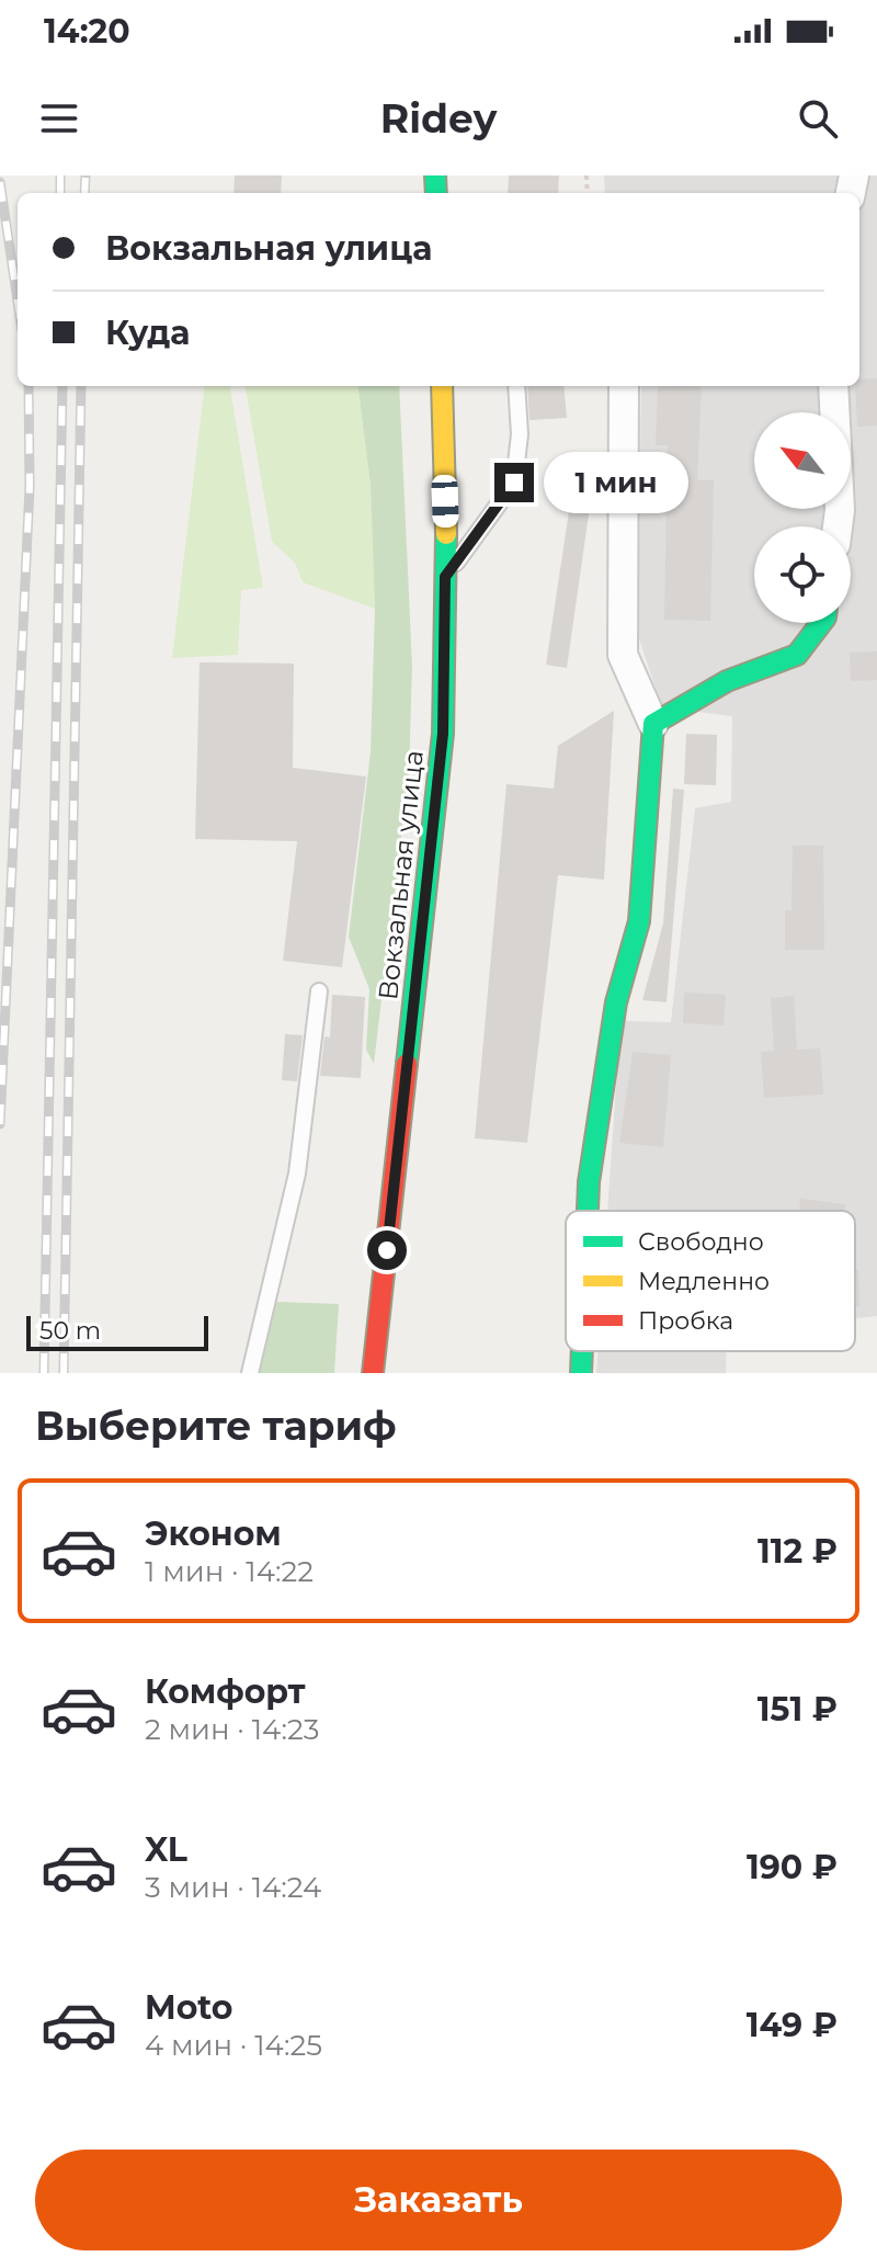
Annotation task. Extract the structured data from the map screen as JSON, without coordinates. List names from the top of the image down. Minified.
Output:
{"streets":{"street":["Вокзальная улица"]},"legend":["Свободно","Медленно","Пробка"],"scale_bar":"50 m","north":"top left","page":{"status":"14:20","header":"Ridey","banner":["Вокзальная улица","Куда"],"bubble":"1 мин","scale":"50 m","heading":"Выберите тариф","list":[{"name":"Эконом","note":"1 мин · 14:22","value":"112 ₽"},{"name":"Комфорт","note":"2 мин · 14:23","value":"151 ₽"},{"name":"XL","note":"3 мин · 14:24","value":"190 ₽"},{"name":"Moto","note":"4 мин · 14:25","value":"149 ₽"}],"buttons":"Заказать"}}
